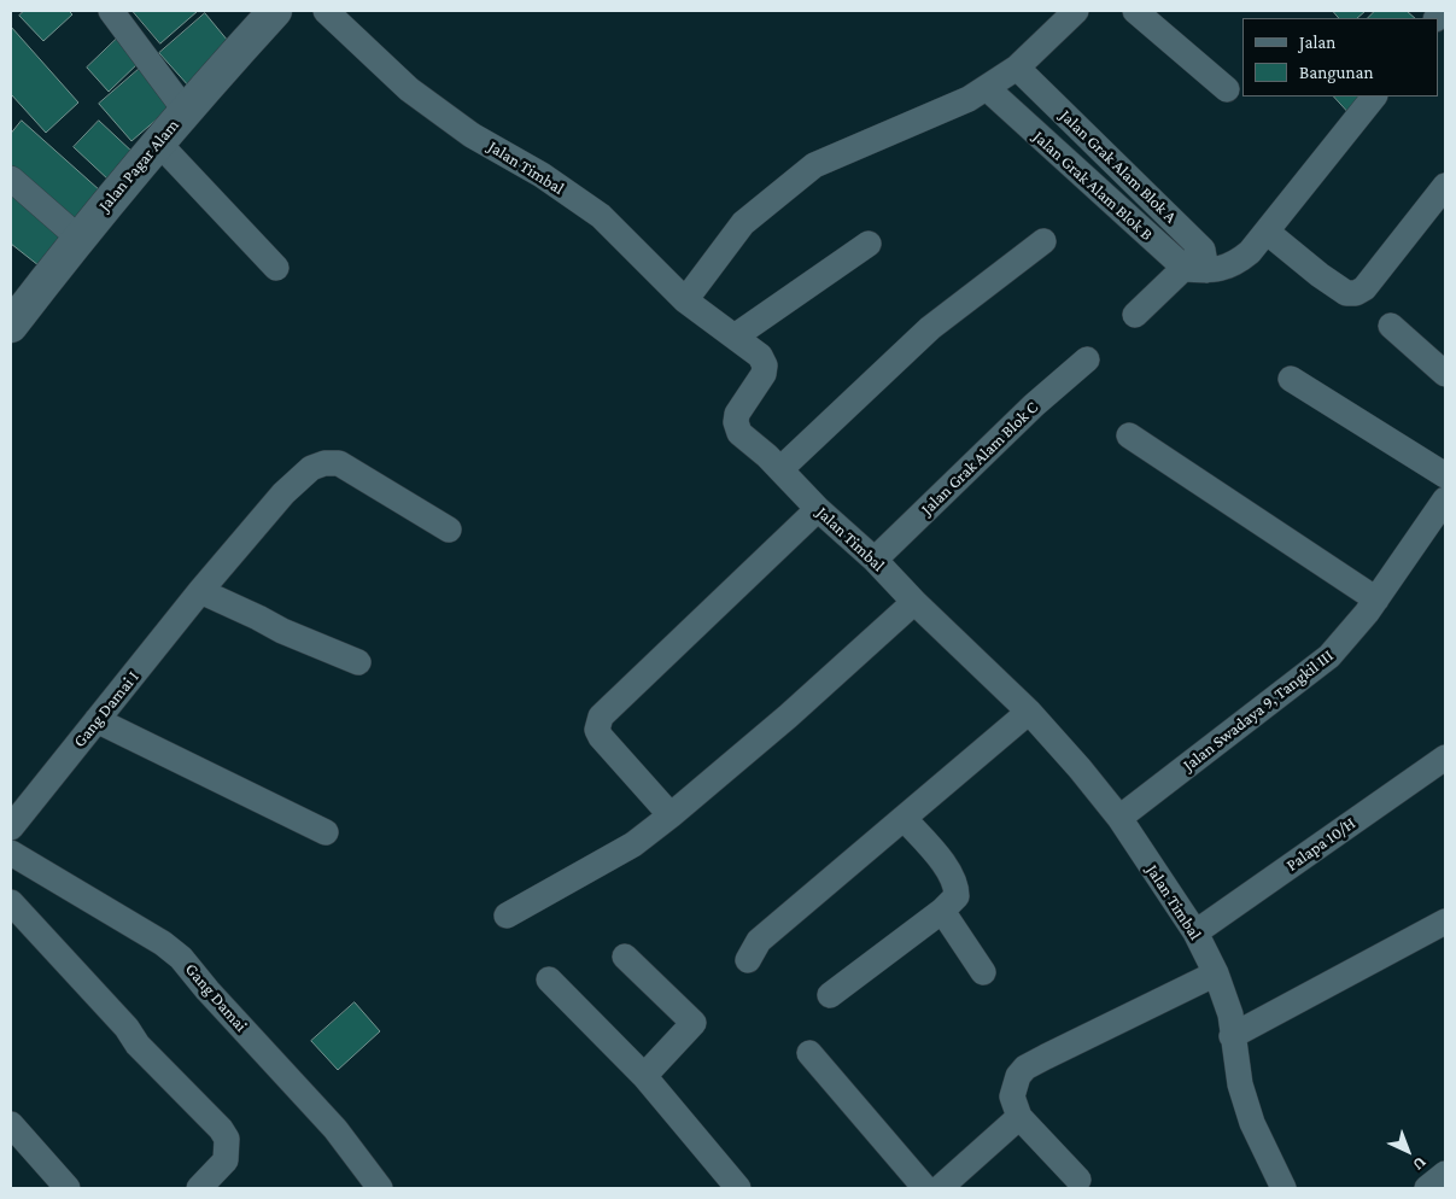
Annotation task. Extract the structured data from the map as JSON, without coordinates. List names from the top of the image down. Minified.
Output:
{"streets":{"street":["Jalan Pagar Alam","Jalan Grak Alam Blok A","Jalan Timbal","Jalan Grak Alam Blok B","Jalan Grak Alam Blok C","Gang Damai I","Jalan Swadaya 9, Tangkil III","Palapa 10/H","Gang Damai"]},"crossings":[["Jalan Grak Alam Blok A","Jalan Grak Alam Blok B"],["Jalan Timbal","Jalan Grak Alam Blok C"],["Jalan Timbal","Jalan Swadaya 9, Tangkil III"],["Jalan Timbal","Palapa 10/H"]],"legend":["Jalan","Bangunan"],"north":"bottom right"}
